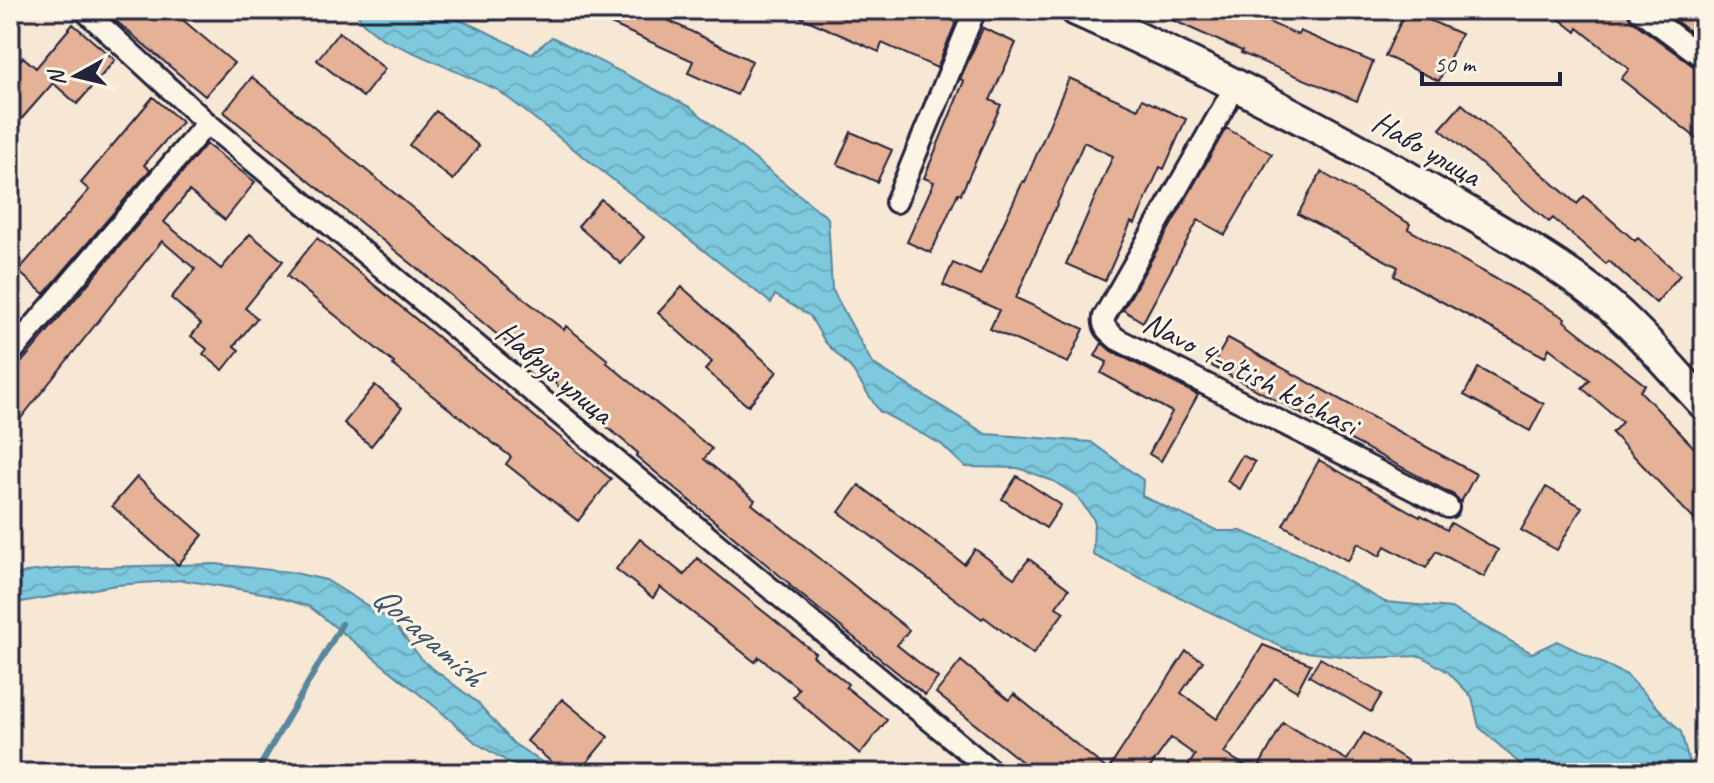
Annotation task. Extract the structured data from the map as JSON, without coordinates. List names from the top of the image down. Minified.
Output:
{"streets":{"street":["Наво улица","Навруз улица","Navo 4-o'tish ko'chasi"]},"crossings":[["Наво улица","Navo 4-o'tish ko'chasi"]],"water":["Qoraqamish"],"scale_bar":"50 m","north":"left"}
